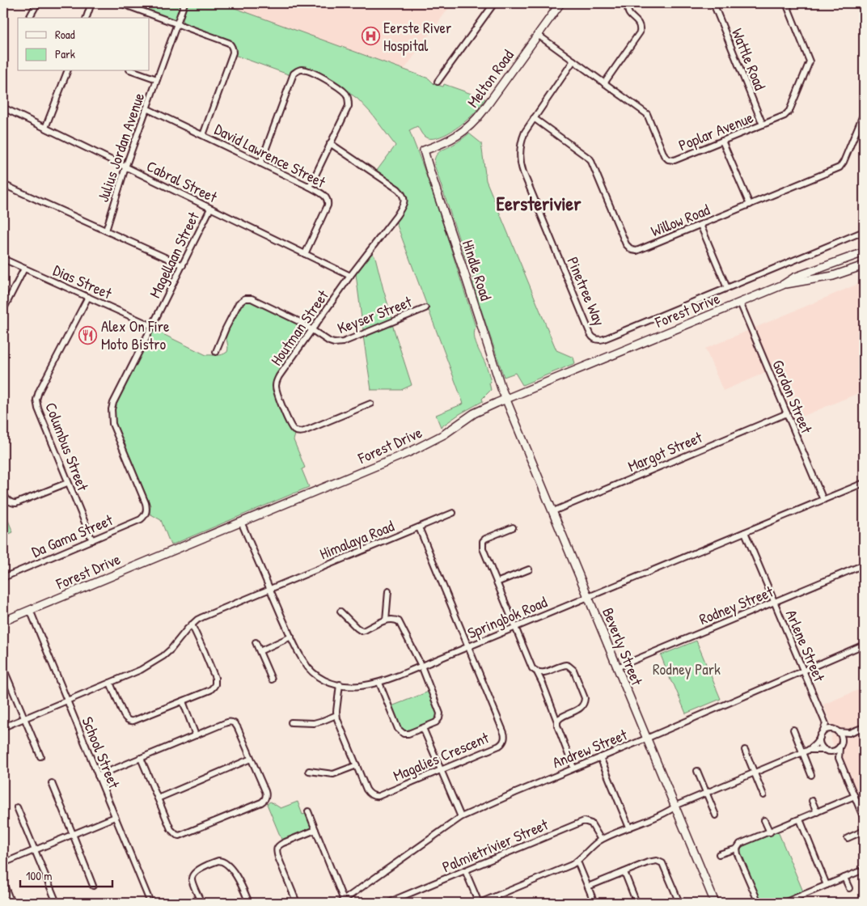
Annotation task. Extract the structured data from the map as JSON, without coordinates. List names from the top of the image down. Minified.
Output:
{"streets":{"street":["Wattle Road","Melton Road","Poplar Avenue","Julius Jordan Avenue","David Lawrence Street","Cabral Street","Willow Road","Magellaan Street","Hindle Road","Dias Street","Pinetree Way","Forest Drive","Keyser Street","Houtman Street","Gordon Street","Columbus Street","Margot Street","Da Gama Street","Himalaya Road","Rodney Street","Springbok Road","Arlene Street","Beverly Street","Andrew Street","School Street","Magalies Crescent","Palmietrivier Street"]},"crossings":[["Wattle Road","Poplar Avenue"],["Melton Road","Poplar Avenue"],["Melton Road","Hindle Road"],["Julius Jordan Avenue","David Lawrence Street"],["Julius Jordan Avenue","Cabral Street"],["David Lawrence Street","Cabral Street"],["Cabral Street","Magellaan Street"],["Cabral Street","Houtman Street"],["Willow Road","Pinetree Way"],["Magellaan Street","Dias Street"],["Magellaan Street","Da Gama Street"],["Hindle Road","Forest Drive"],["Hindle Road","Beverly Street"],["Dias Street","Columbus Street"],["Forest Drive","Gordon Street"],["Forest Drive","Springbok Road"],["Forest Drive","Beverly Street"],["Forest Drive","School Street"],["Keyser Street","Houtman Street"],["Gordon Street","Margot Street"],["Gordon Street","Springbok Road"],["Columbus Street","Da Gama Street"],["Margot Street","Beverly Street"],["Himalaya Road","Springbok Road"],["Himalaya Road","School Street"],["Himalaya Road","Magalies Crescent"],["Rodney Street","Arlene Street"],["Rodney Street","Beverly Street"],["Springbok Road","Arlene Street"],["Springbok Road","Beverly Street"],["Springbok Road","Magalies Crescent"],["Arlene Street","Andrew Street"],["Beverly Street","Andrew Street"]],"districts":["Eersterivier"],"parks":["Rodney Park"],"places":{"hospital":["Eerste River Hospital"],"restaurant":["Alex On Fire Moto Bistro"]},"legend":["Road","Park"],"scale_bar":"100 m"}
